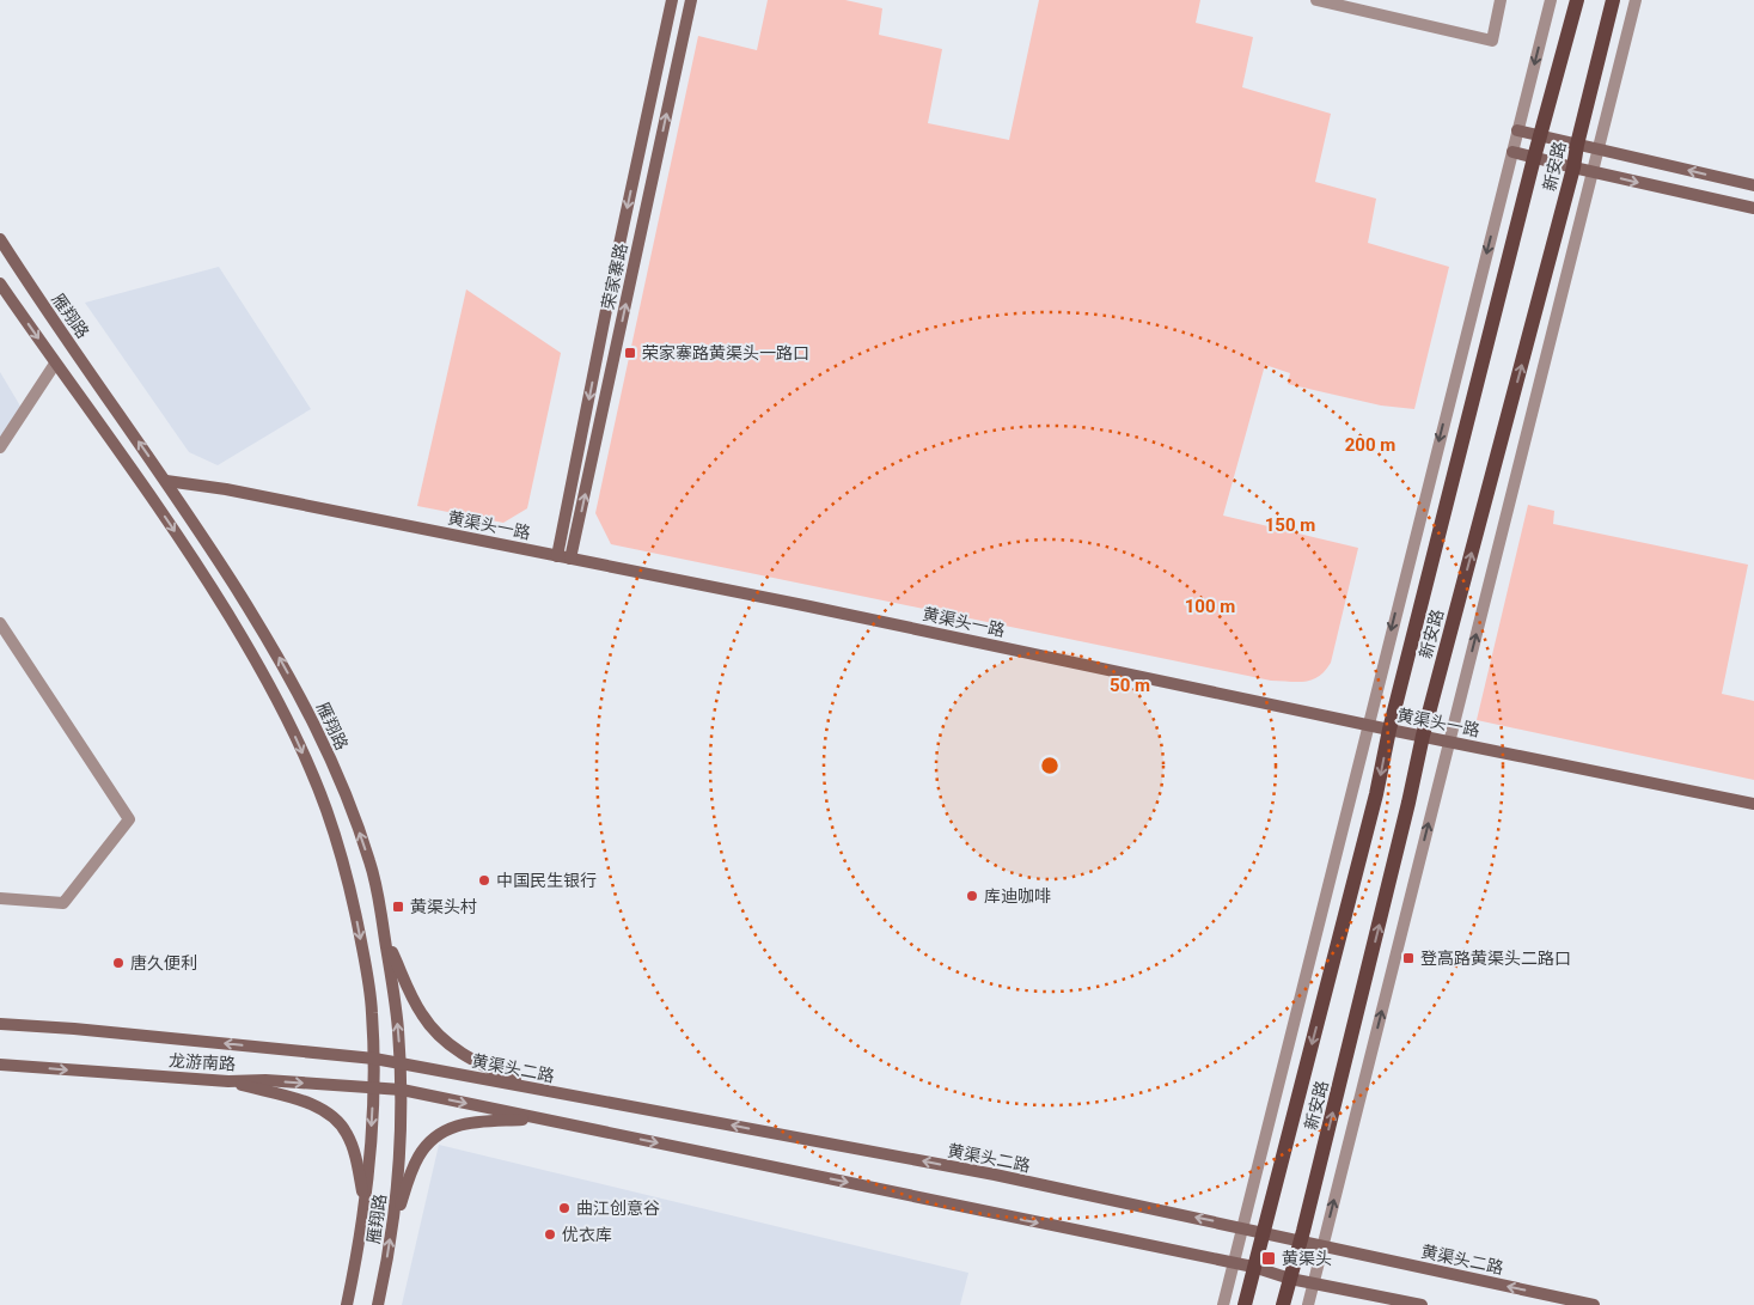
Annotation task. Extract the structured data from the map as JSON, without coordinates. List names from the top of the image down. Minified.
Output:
{"streets":{"main road":["新安路","荣家寨路","雁翔路","黄渠头一路","龙游南路","黄渠头二路"]},"crossings":[["新安路","黄渠头一路"],["新安路","黄渠头二路"],["荣家寨路","黄渠头一路"],["雁翔路","黄渠头一路"],["雁翔路","龙游南路"],["雁翔路","黄渠头二路"],["龙游南路","黄渠头二路"]],"places":{"transit":["荣家寨路黄渠头一路口","黄渠头村","登高路黄渠头二路口","黄渠头"],"other":["中国民生银行","库迪咖啡","唐久便利","曲江创意谷","优衣库"]},"rings":["200 m","150 m","100 m","50 m"]}
